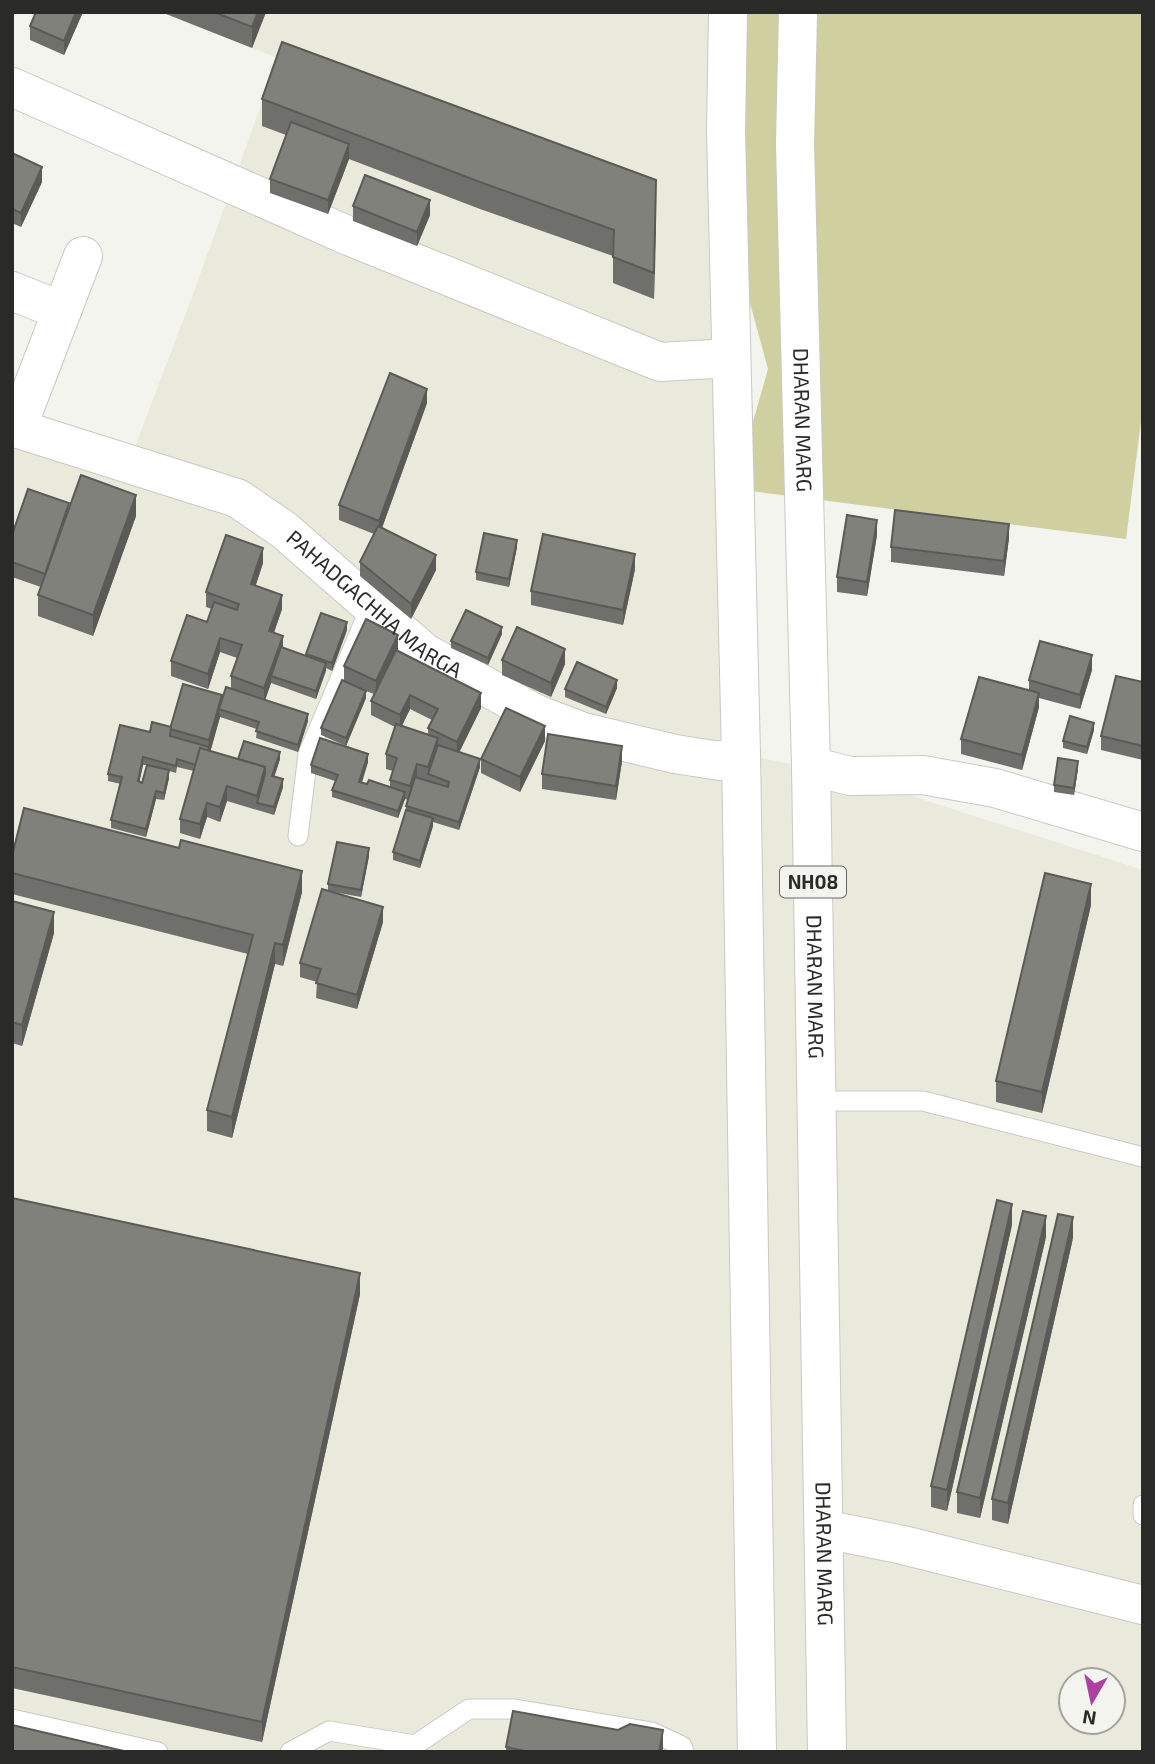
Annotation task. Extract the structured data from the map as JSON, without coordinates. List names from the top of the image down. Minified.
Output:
{"streets":{"main road":["DHARAN MARG","PAHADGACHHA MARGA","NH08"]},"north":"bottom"}
